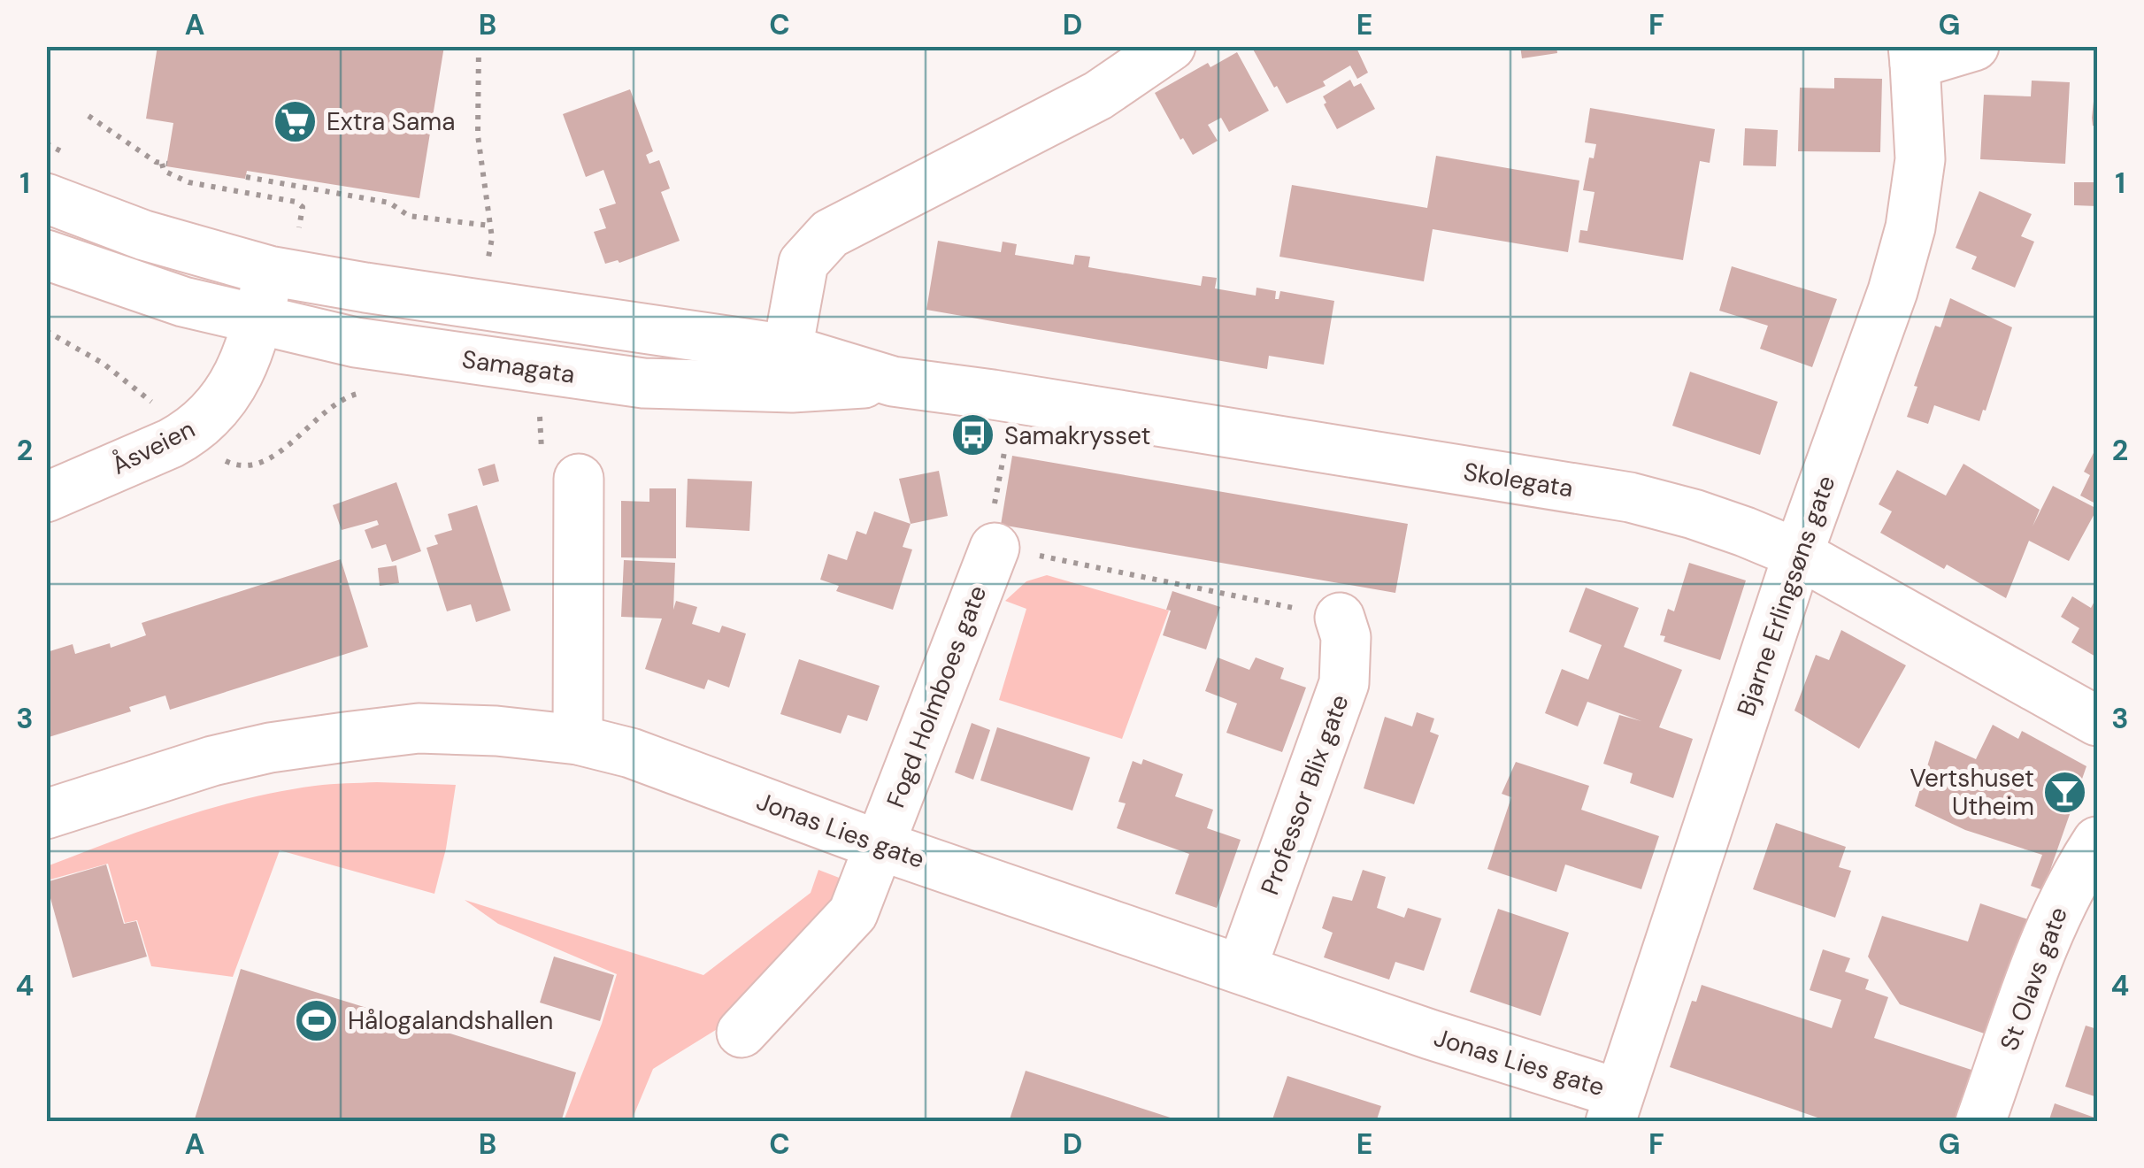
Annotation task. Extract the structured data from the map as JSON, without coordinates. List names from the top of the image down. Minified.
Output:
{"streets":{"main road":["Samagata","Åsveien","Skolegata","Bjarne Erlingsøns gate","Fogd Holmboes gate","Professor Blix gate","Jonas Lies gate","St Olavs gate"]},"crossings":[["Samagata","Åsveien"],["Samagata","Skolegata"],["Skolegata","Bjarne Erlingsøns gate"],["Bjarne Erlingsøns gate","Jonas Lies gate"],["Fogd Holmboes gate","Jonas Lies gate"],["Professor Blix gate","Jonas Lies gate"]],"places":{"supermarket":["Extra Sama"],"bus stop":["Samakrysset"],"bar":["Vertshuset Utheim"],"sports":["Hålogalandshallen"]},"grid":{"columns":["A","B","C","D","E","F","G"],"rows":["1","2","3","4"]}}
